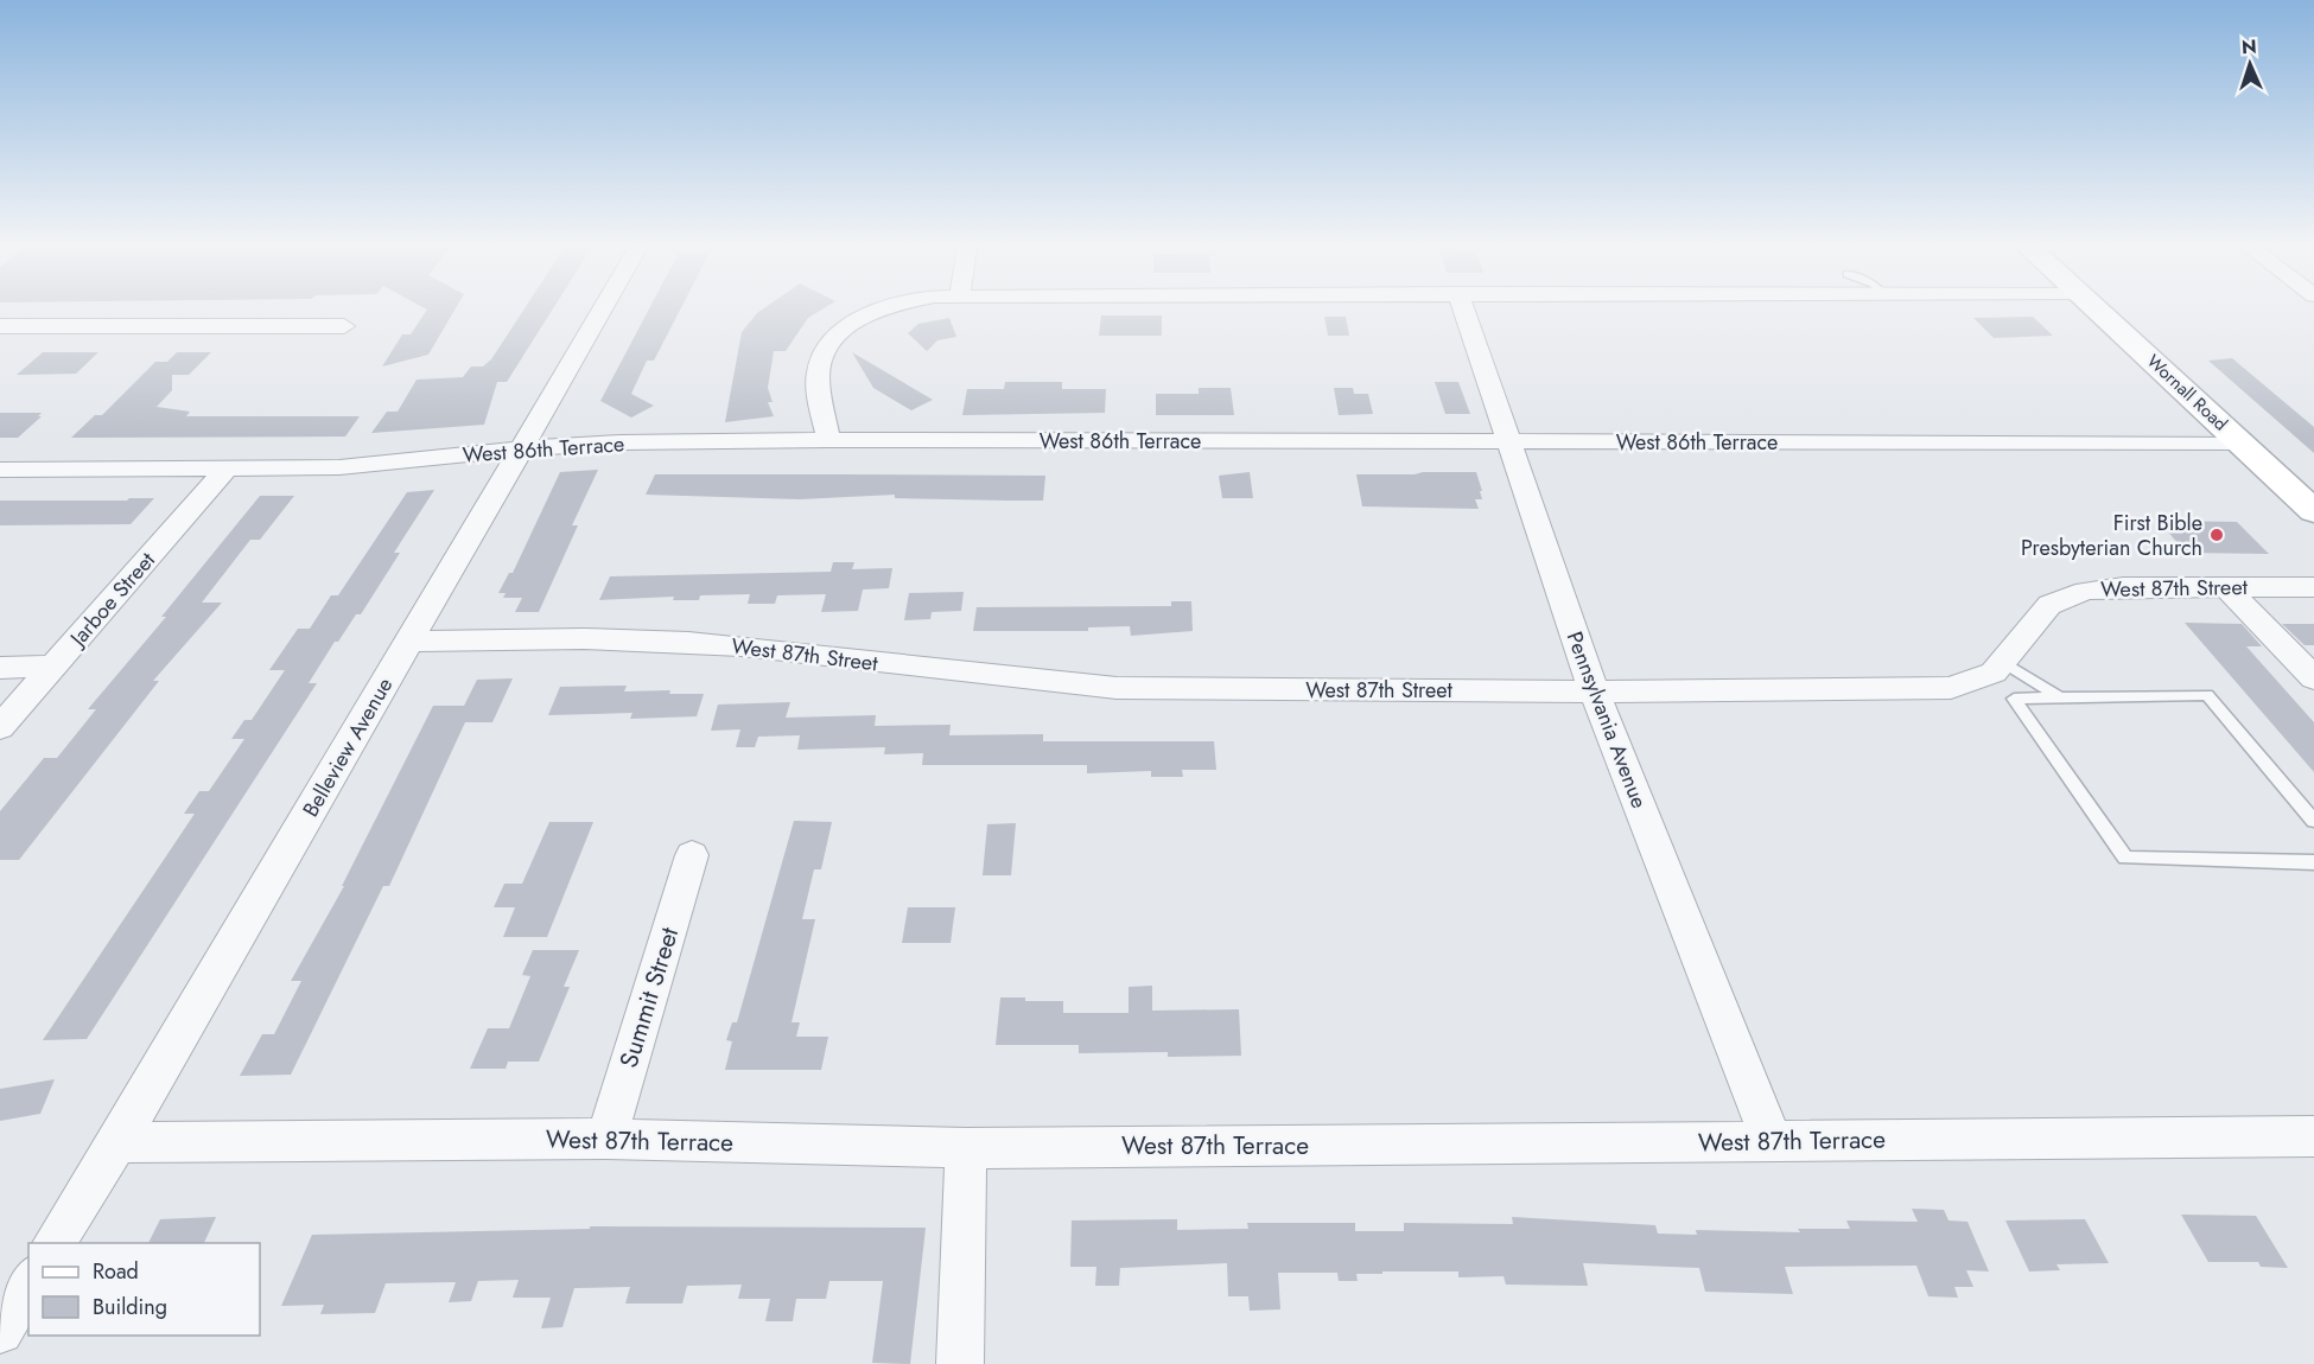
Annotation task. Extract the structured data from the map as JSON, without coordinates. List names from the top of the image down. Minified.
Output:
{"streets":{"main road":["Wornall Road"],"street":["West 86th Terrace","West 87th Street","Jarboe Street","Pennsylvania Avenue","Belleview Avenue","Summit Street","West 87th Terrace"]},"crossings":[["Wornall Road","West 86th Terrace"],["West 86th Terrace","Jarboe Street"],["West 86th Terrace","Pennsylvania Avenue"],["West 86th Terrace","Belleview Avenue"],["West 87th Street","Pennsylvania Avenue"],["West 87th Street","Belleview Avenue"],["Pennsylvania Avenue","West 87th Terrace"],["Belleview Avenue","West 87th Terrace"],["Summit Street","West 87th Terrace"]],"places":["First Bible Presbyterian Church"],"legend":["Road","Building"],"north":"top"}
